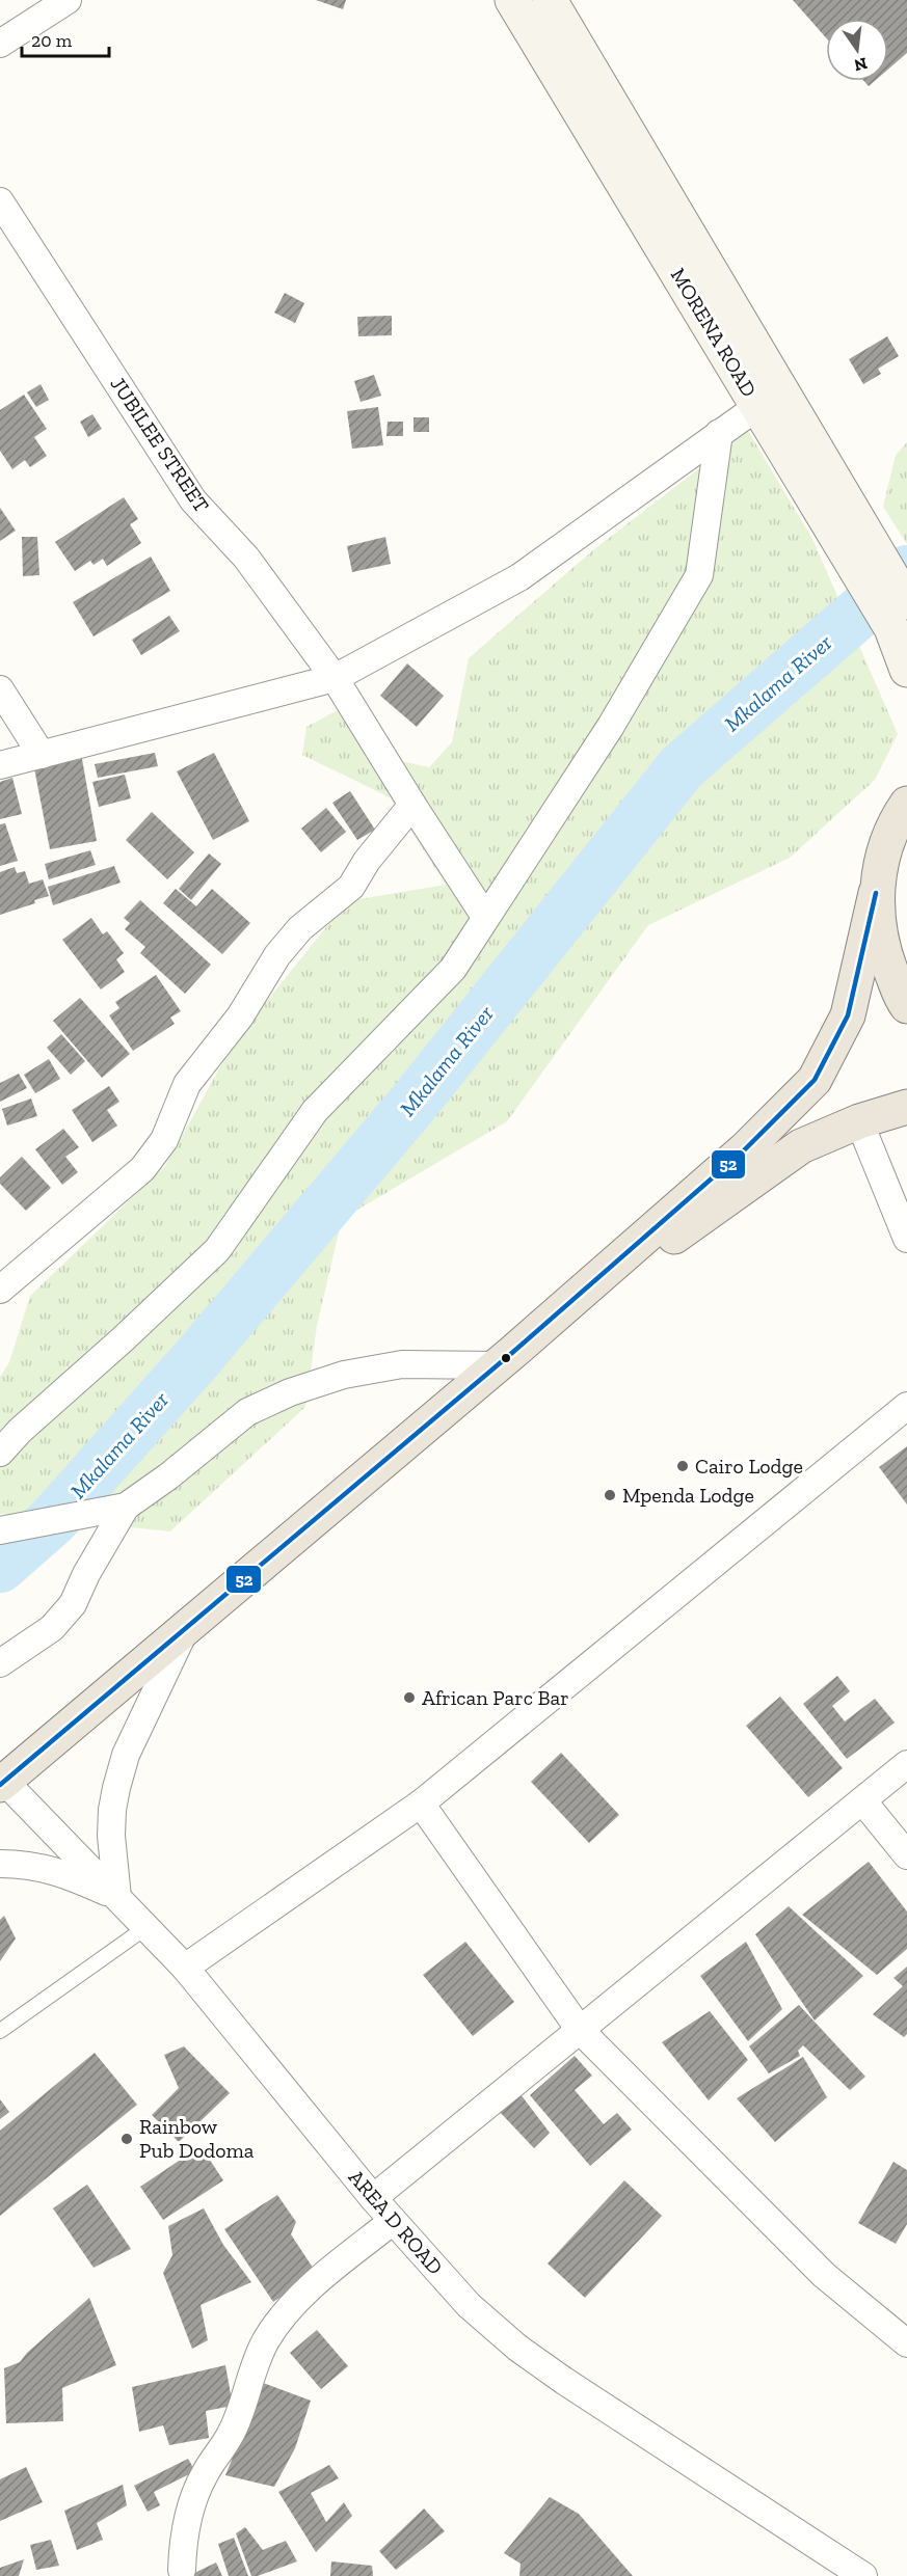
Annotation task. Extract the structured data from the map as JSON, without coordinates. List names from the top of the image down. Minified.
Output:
{"streets":{"main road":["MORENA ROAD"],"street":["JUBILEE STREET","AREA D ROAD"]},"water":["Mkalama River"],"places":["Cairo Lodge","Mpenda Lodge","African Parc Bar","Rainbow Pub Dodoma"],"lines":["transit line 52"],"scale_bar":"20 m","north":"bottom"}
